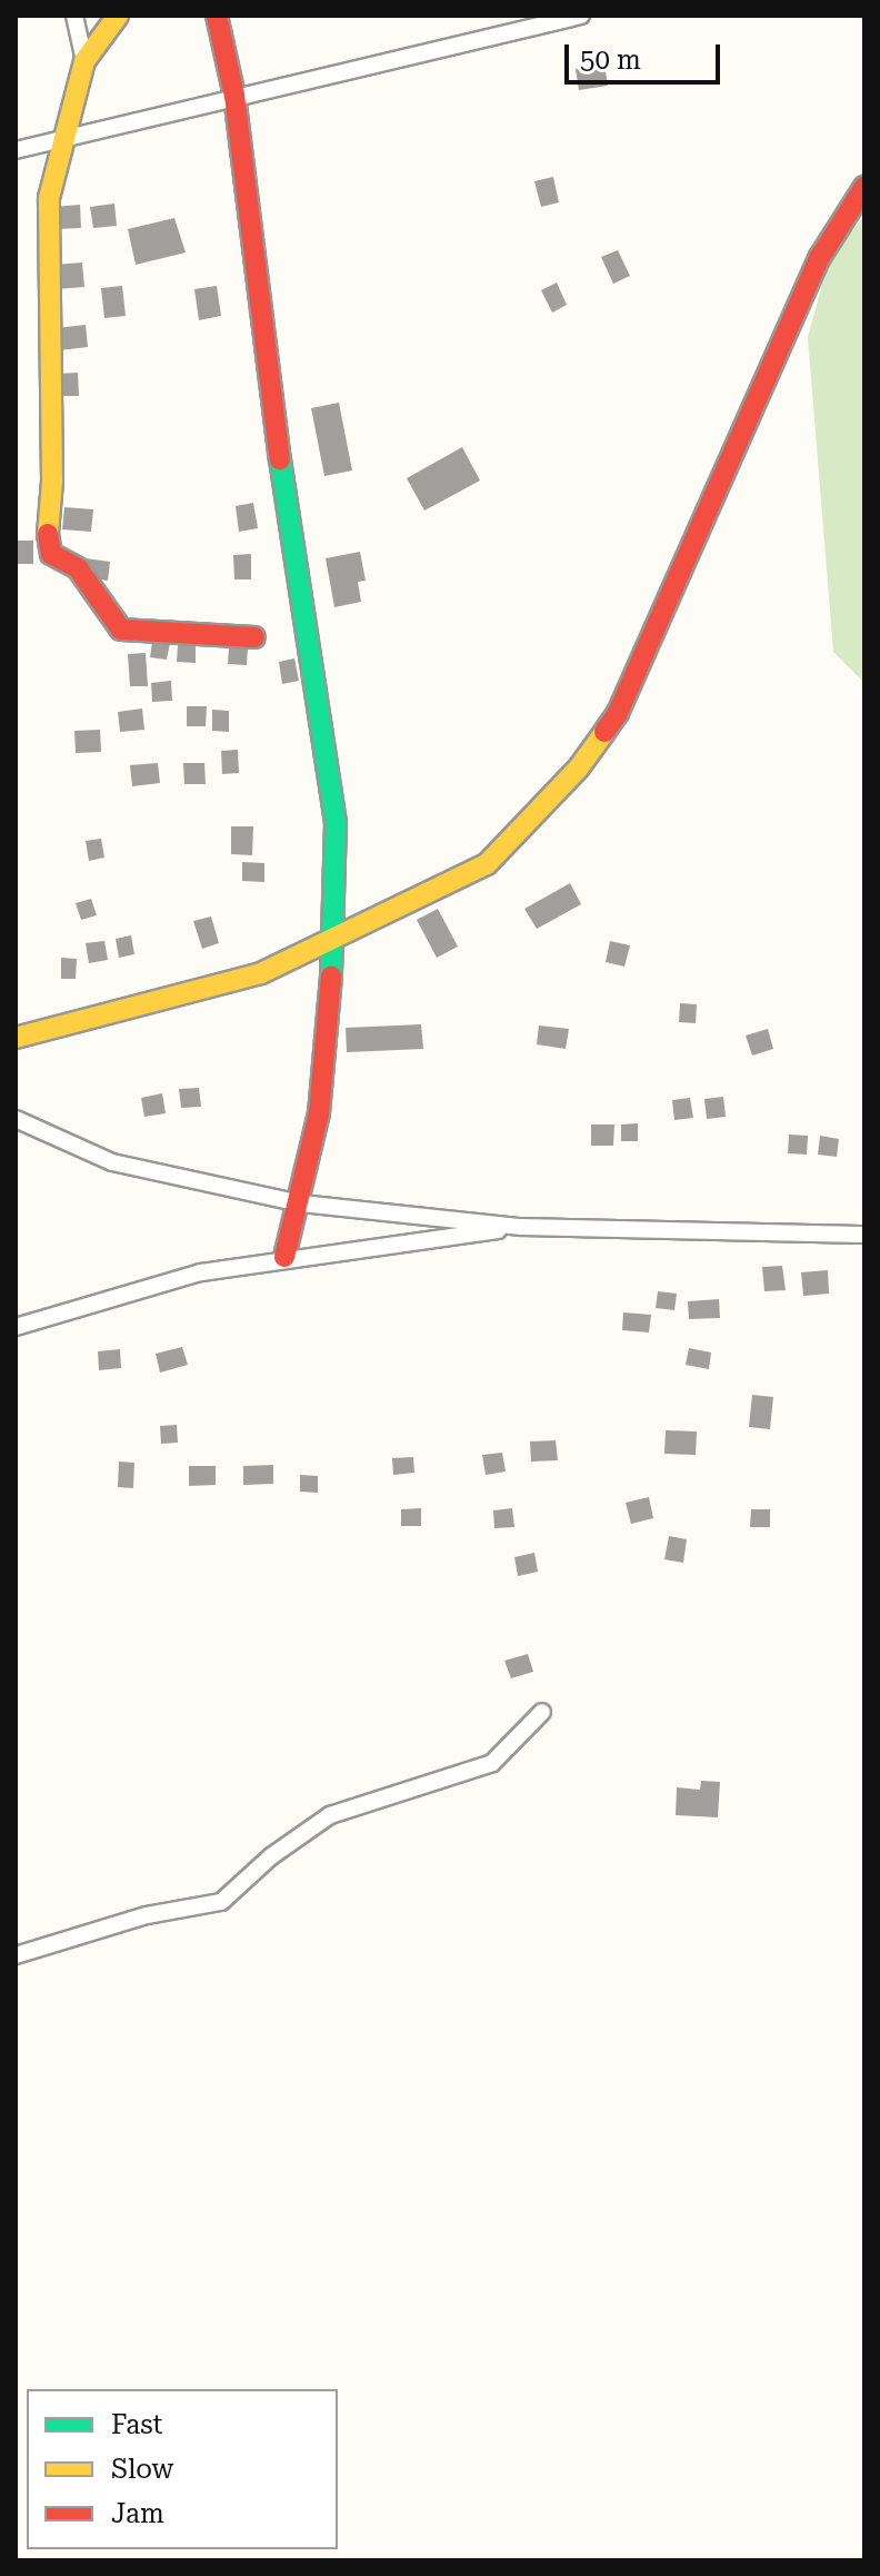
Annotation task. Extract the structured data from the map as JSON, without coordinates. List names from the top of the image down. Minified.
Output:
{"legend":["Fast","Slow","Jam"],"scale_bar":"50 m"}
